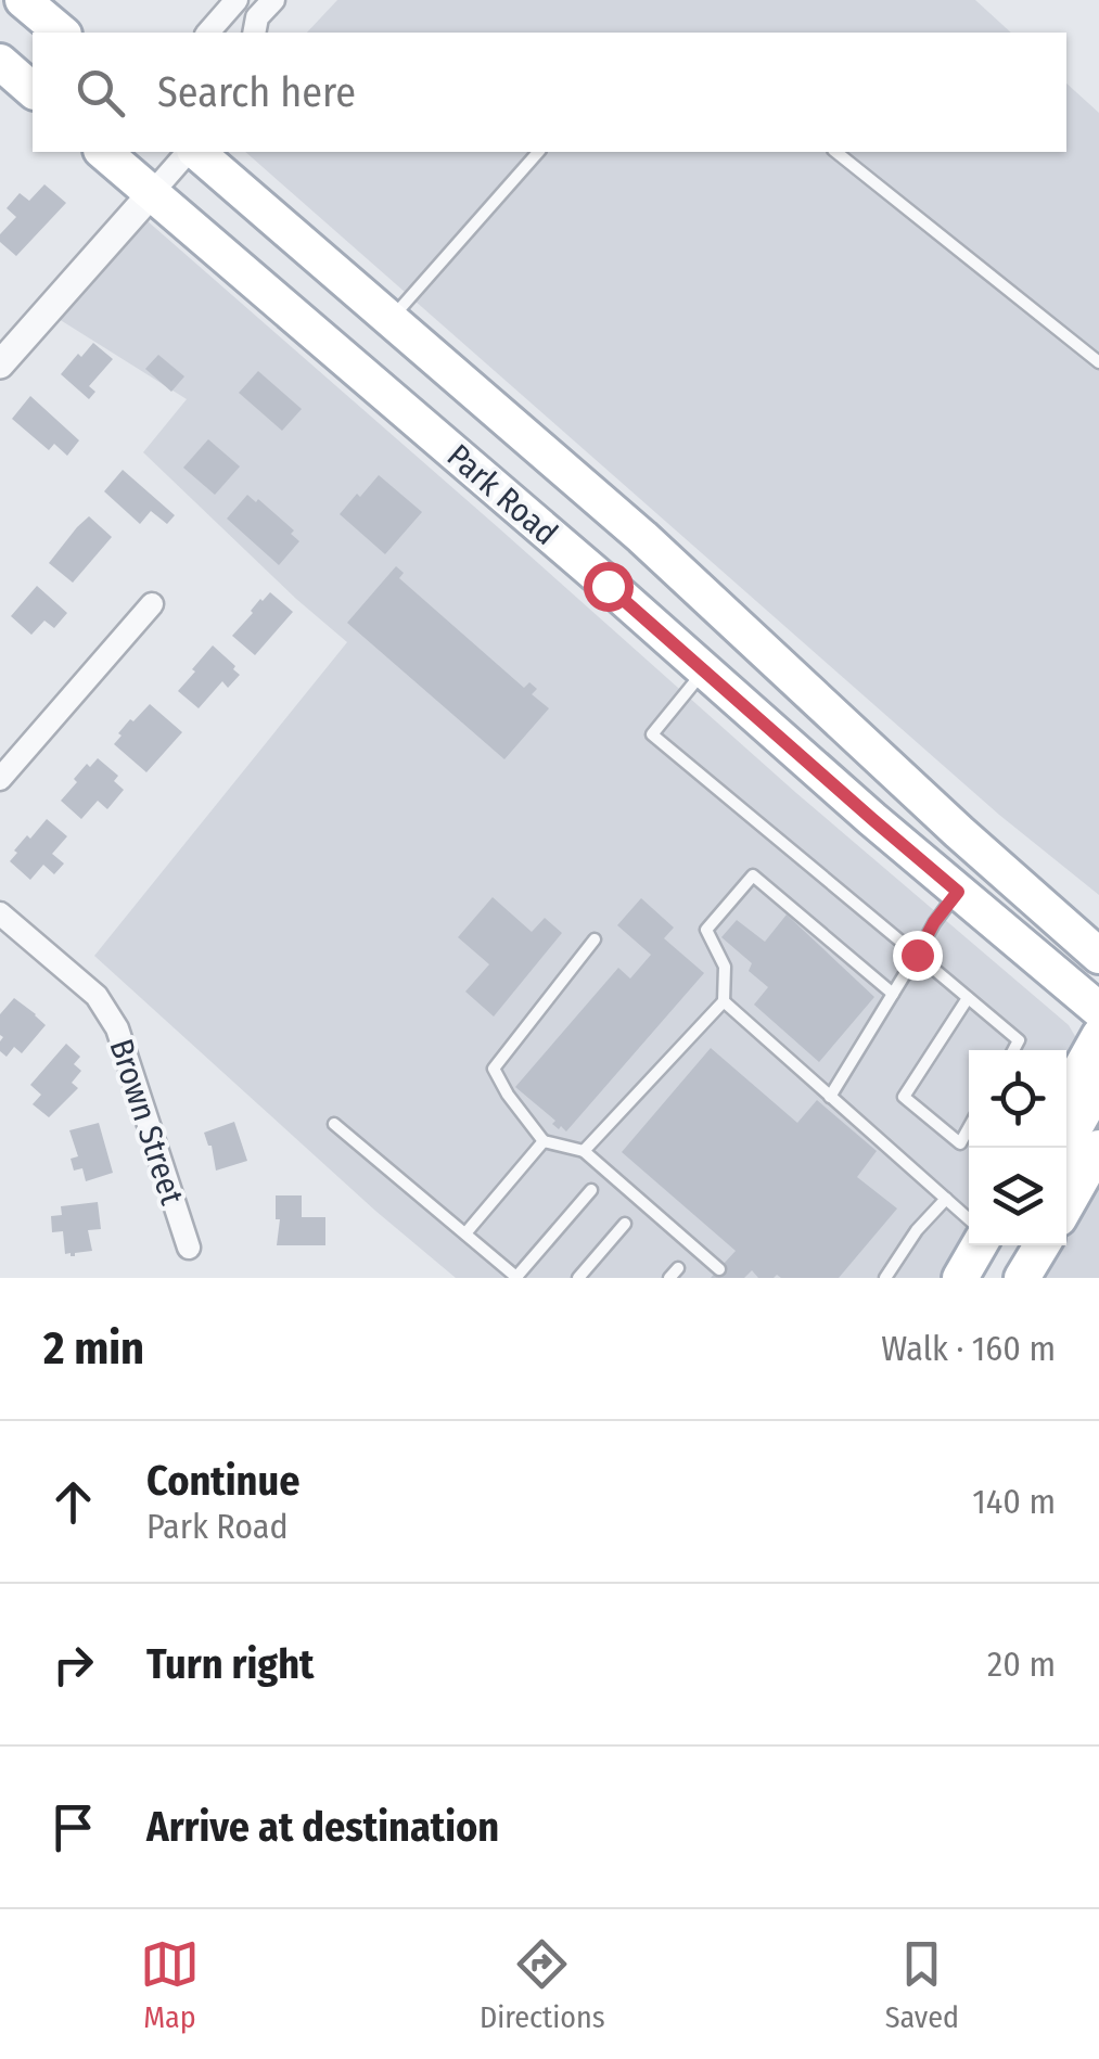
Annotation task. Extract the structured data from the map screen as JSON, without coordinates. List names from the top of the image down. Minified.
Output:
{"streets":{"main road":["Park Road"],"street":["Brown Street"]},"page":{"search":"Search here","heading":["2 min","Walk · 160 m"],"list":[["Continue","Park Road","140 m"],["Turn right","20 m"],"Arrive at destination"],"nav":["Map","Directions","Saved"]}}
